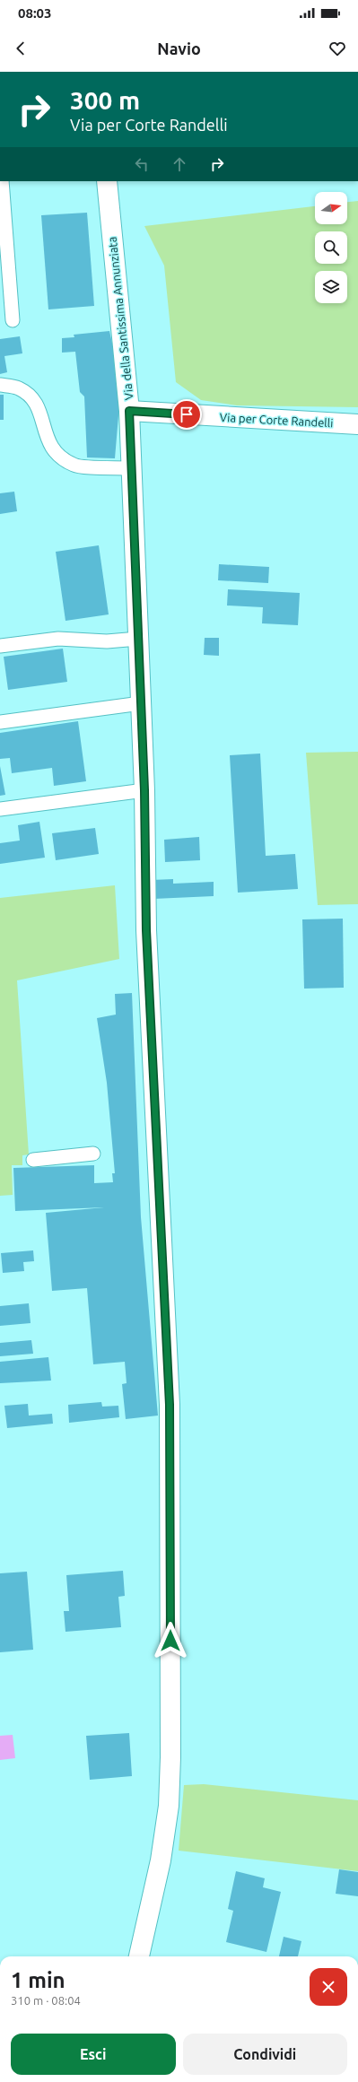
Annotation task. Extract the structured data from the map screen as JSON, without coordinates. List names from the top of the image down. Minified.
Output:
{"streets":{"street":["Via della Santissima Annunziata","Via per Corte Randelli"]},"crossings":[["Via della Santissima Annunziata","Via per Corte Randelli"]],"north":"right","page":{"status":"08:03","header":"Navio","turn":["300 m","Via per Corte Randelli"],"heading":["1 min","310 m · 08:04"],"buttons":["Esci","Condividi"]}}
